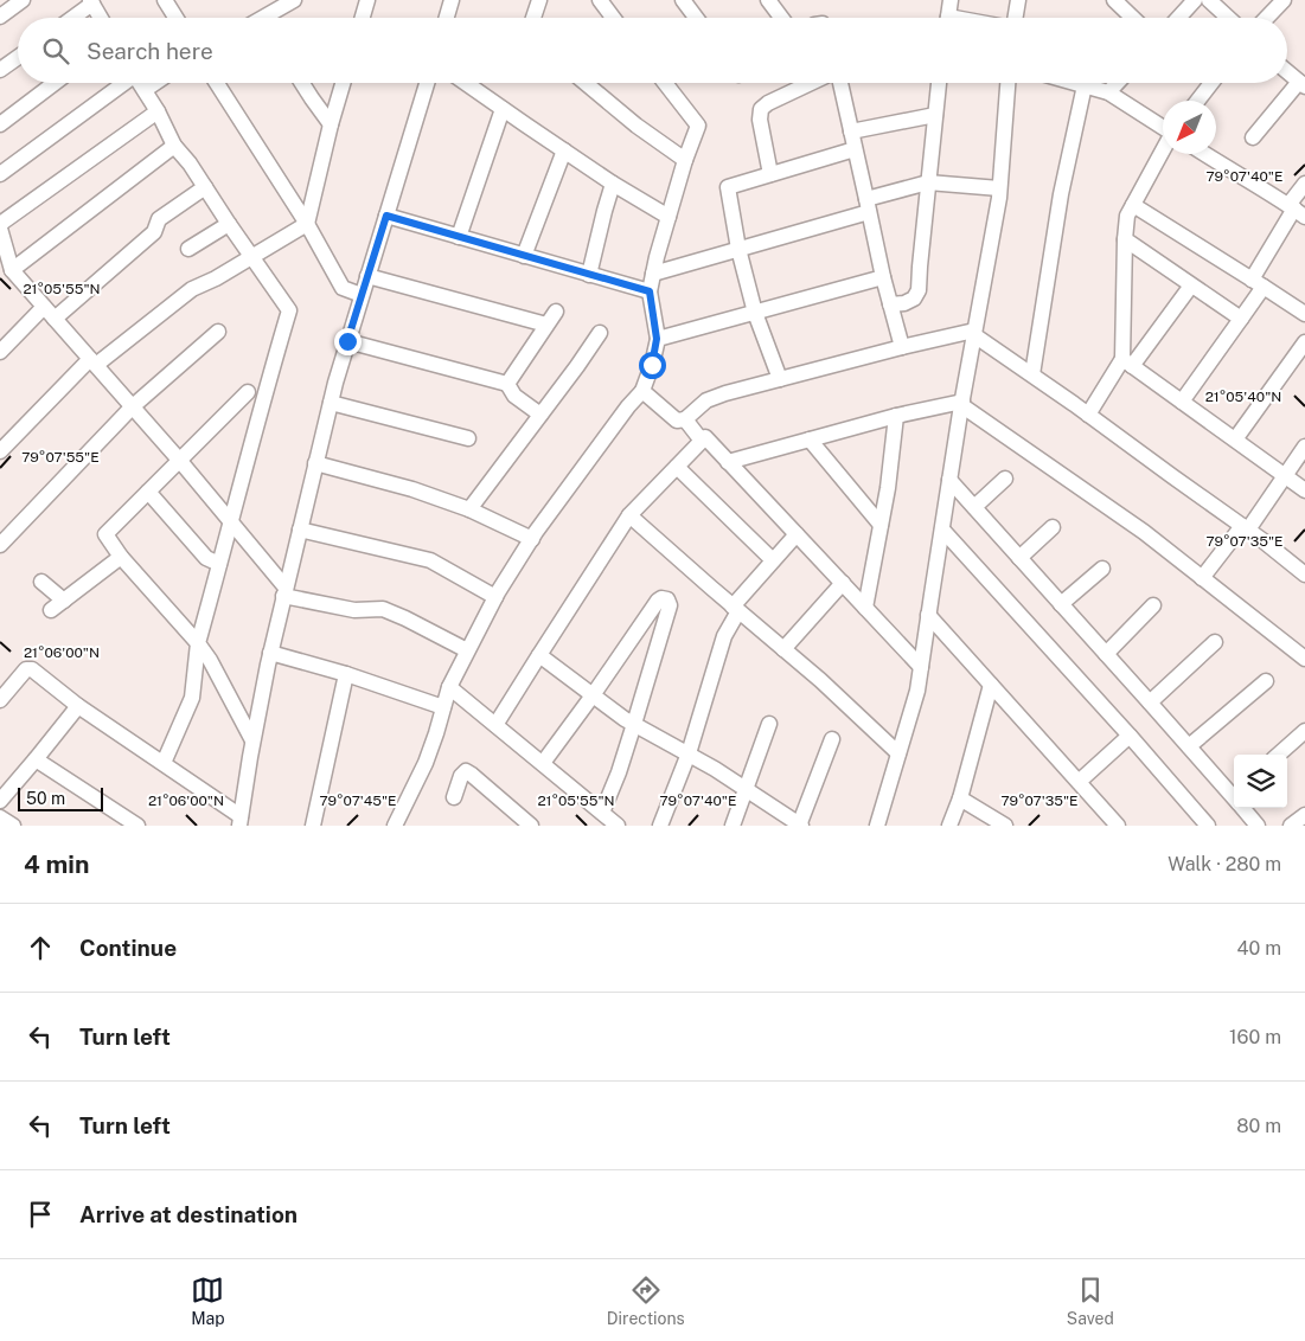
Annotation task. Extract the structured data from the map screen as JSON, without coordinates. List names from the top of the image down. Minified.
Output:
{"scale_bar":"50 m","north":"bottom left","page":{"search":"Search here","scale":"50 m","heading":["4 min","Walk · 280 m"],"list":[["Continue","40 m"],["Turn left","160 m"],["Turn left","80 m"],"Arrive at destination"],"nav":["Map","Directions","Saved"]},"coordinates":["79°07'40\"E","21°05'55\"N","21°05'40\"N","79°07'55\"E","79°07'35\"E","21°06'00\"N","79°07'45\"E"]}
